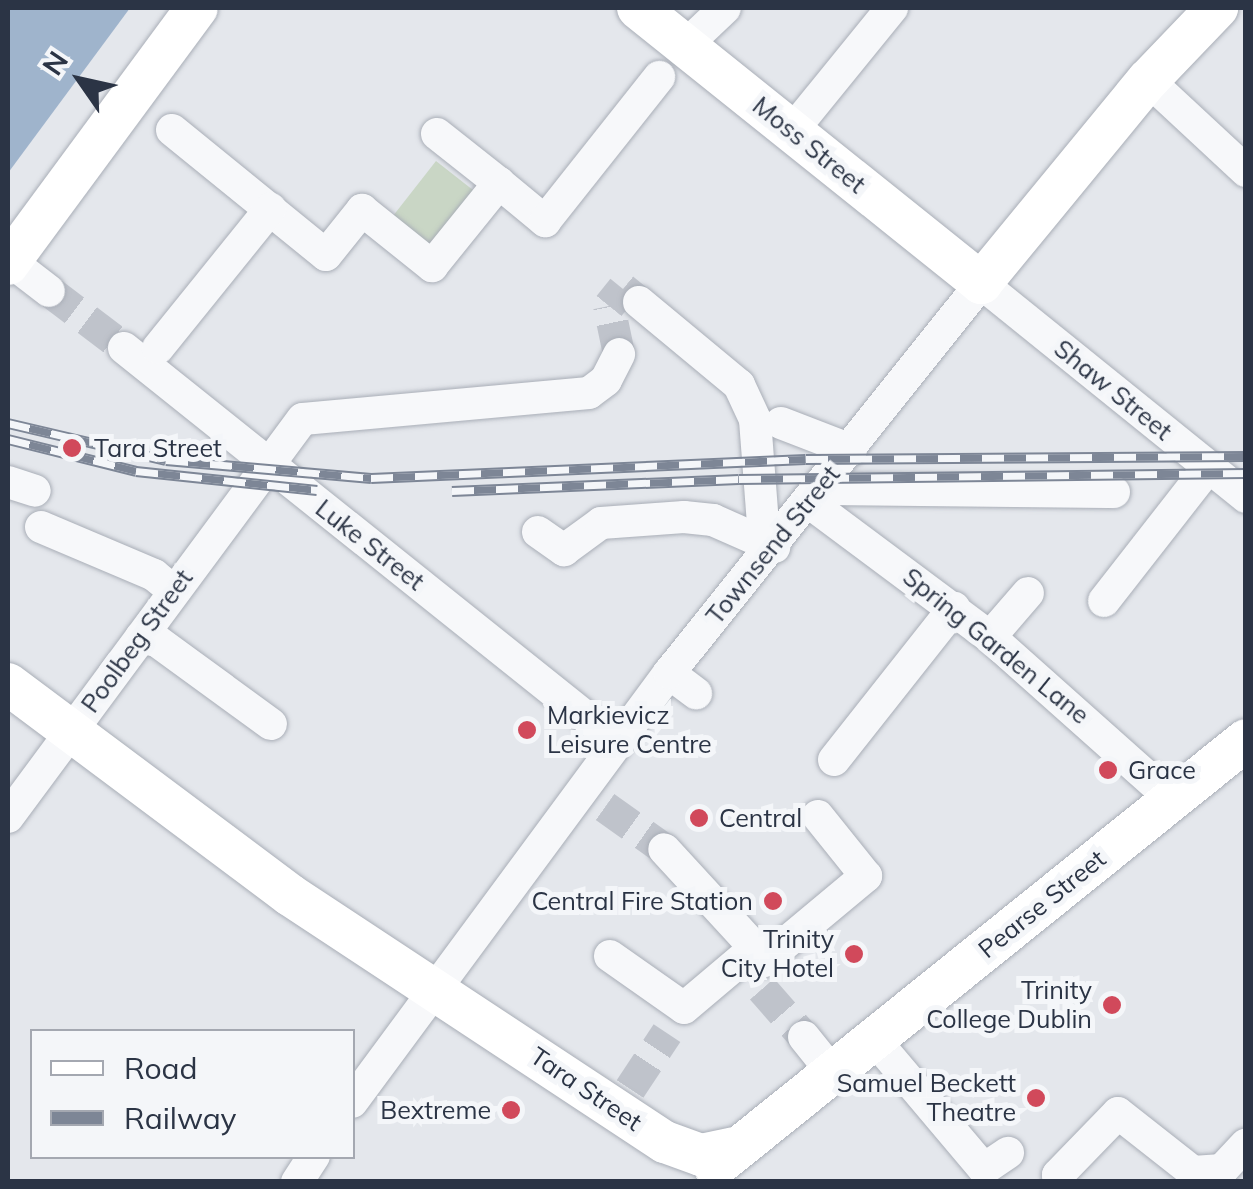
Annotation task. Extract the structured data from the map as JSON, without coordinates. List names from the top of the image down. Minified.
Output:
{"streets":{"main road":["Moss Street","Townsend Street","Pearse Street","Tara Street"],"street":["Shaw Street","Luke Street","Poolbeg Street","Spring Garden Lane"]},"crossings":[["Moss Street","Shaw Street"],["Moss Street","Townsend Street"],["Shaw Street","Townsend Street"],["Luke Street","Townsend Street"],["Luke Street","Poolbeg Street"],["Townsend Street","Spring Garden Lane"],["Townsend Street","Tara Street"],["Poolbeg Street","Tara Street"],["Spring Garden Lane","Pearse Street"],["Pearse Street","Tara Street"]],"places":["Tara Street","Markievicz Leisure Centre","Grace","Central","Central Fire Station","Trinity City Hotel","Trinity College Dublin","Samuel Beckett Theatre","Bextreme"],"legend":["Road","Railway"],"north":"top left"}
